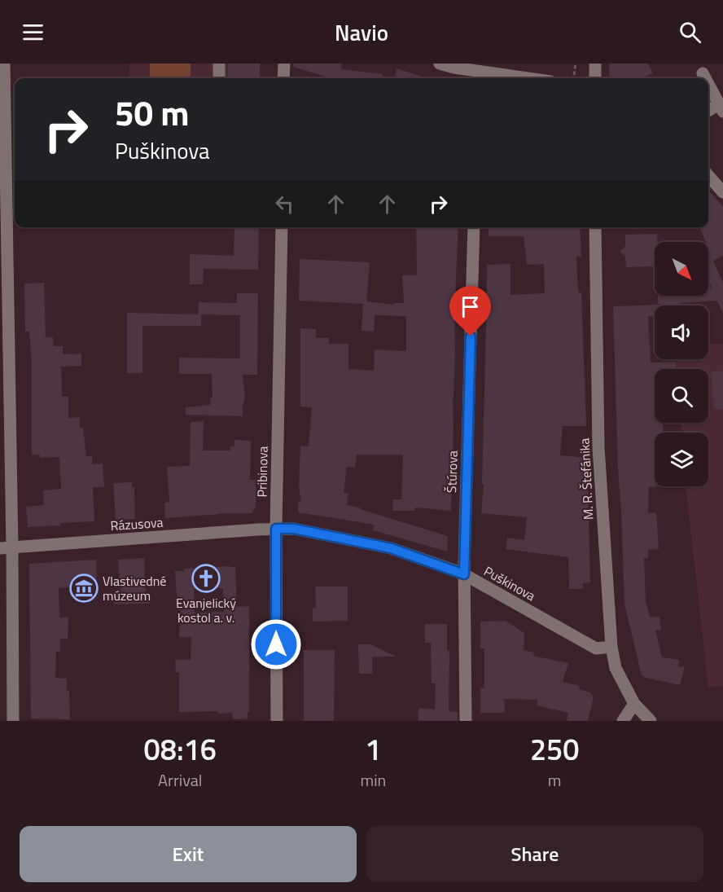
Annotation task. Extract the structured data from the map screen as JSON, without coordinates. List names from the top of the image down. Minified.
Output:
{"streets":{"street":["Pribinova","Štúrova","M. R. Štefánika","Rázusova","Puškinova"]},"crossings":[["Pribinova","Rázusova"],["Pribinova","Puškinova"],["Štúrova","Puškinova"],["M. R. Štefánika","Puškinova"],["Rázusova","Puškinova"]],"places":{"church":["Evanjelický kostol a. v."],"museum":["Vlastivedné múzeum"]},"north":"bottom right","page":{"header":"Navio","turn":["50 m","Puškinova"],"eta":["08:16","Arrival","1","min","250","m"],"buttons":["Exit","Share"]}}
